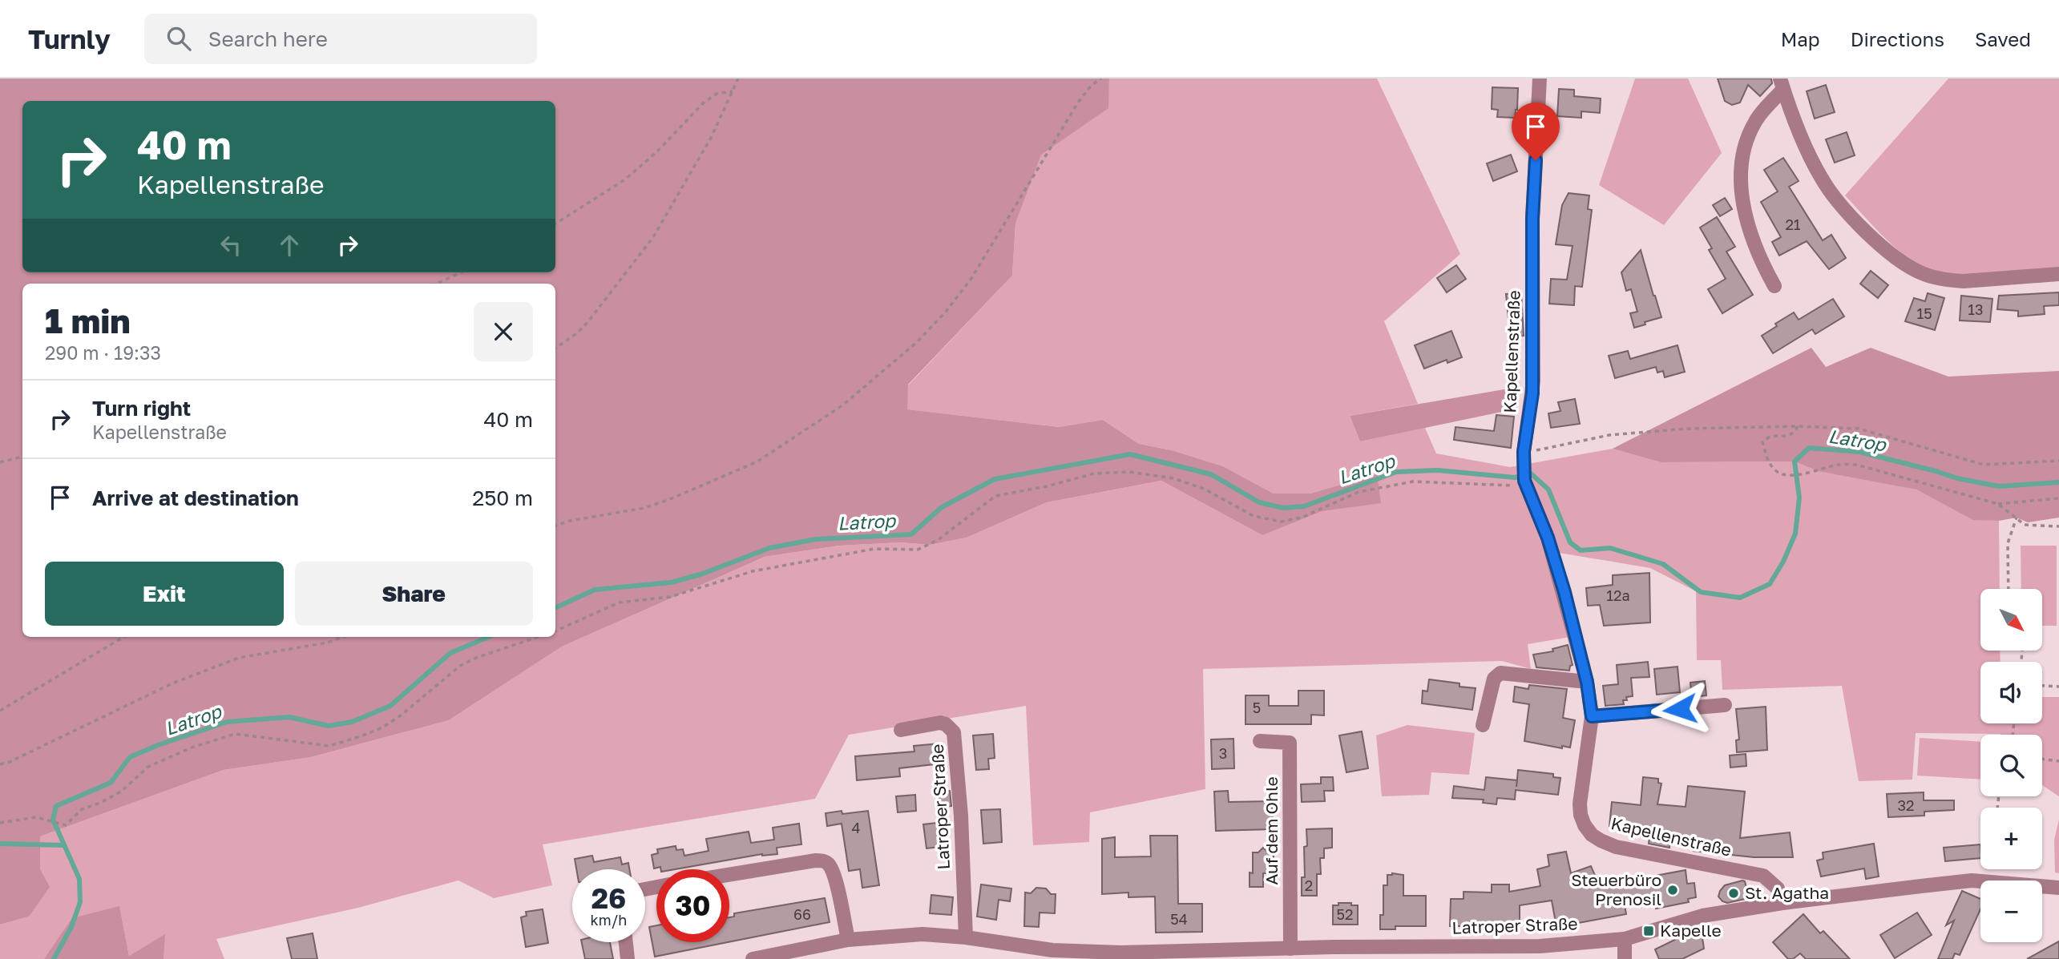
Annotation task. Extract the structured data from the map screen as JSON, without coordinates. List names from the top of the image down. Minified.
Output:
{"streets":{"street":["Kapellenstraße","Latroper Straße","Auf dem Ohle"]},"crossings":[["Kapellenstraße","Latroper Straße"],["Latroper Straße","Auf dem Ohle"]],"water":["Latrop"],"places":{"other":["Steuerbüro Prenosil","St. Agatha"],"transit":["Kapelle"]},"house_numbers":["21","13","15","12a","5","3","32","4","2","66","52","54"],"north":"bottom right","page":{"header":"Turnly","search":"Search here","nav":["Map","Directions","Saved"],"turn":["40 m","Kapellenstraße"],"heading":["1 min","290 m · 19:33"],"list":[{"name":"Turn right","note":"Kapellenstraße","value":"40 m"},{"name":"Arrive at destination","value":"250 m"}],"buttons":["Exit","Share"],"map_buttons":["+","−"],"speed":"26 km/h","limit":"30"}}
